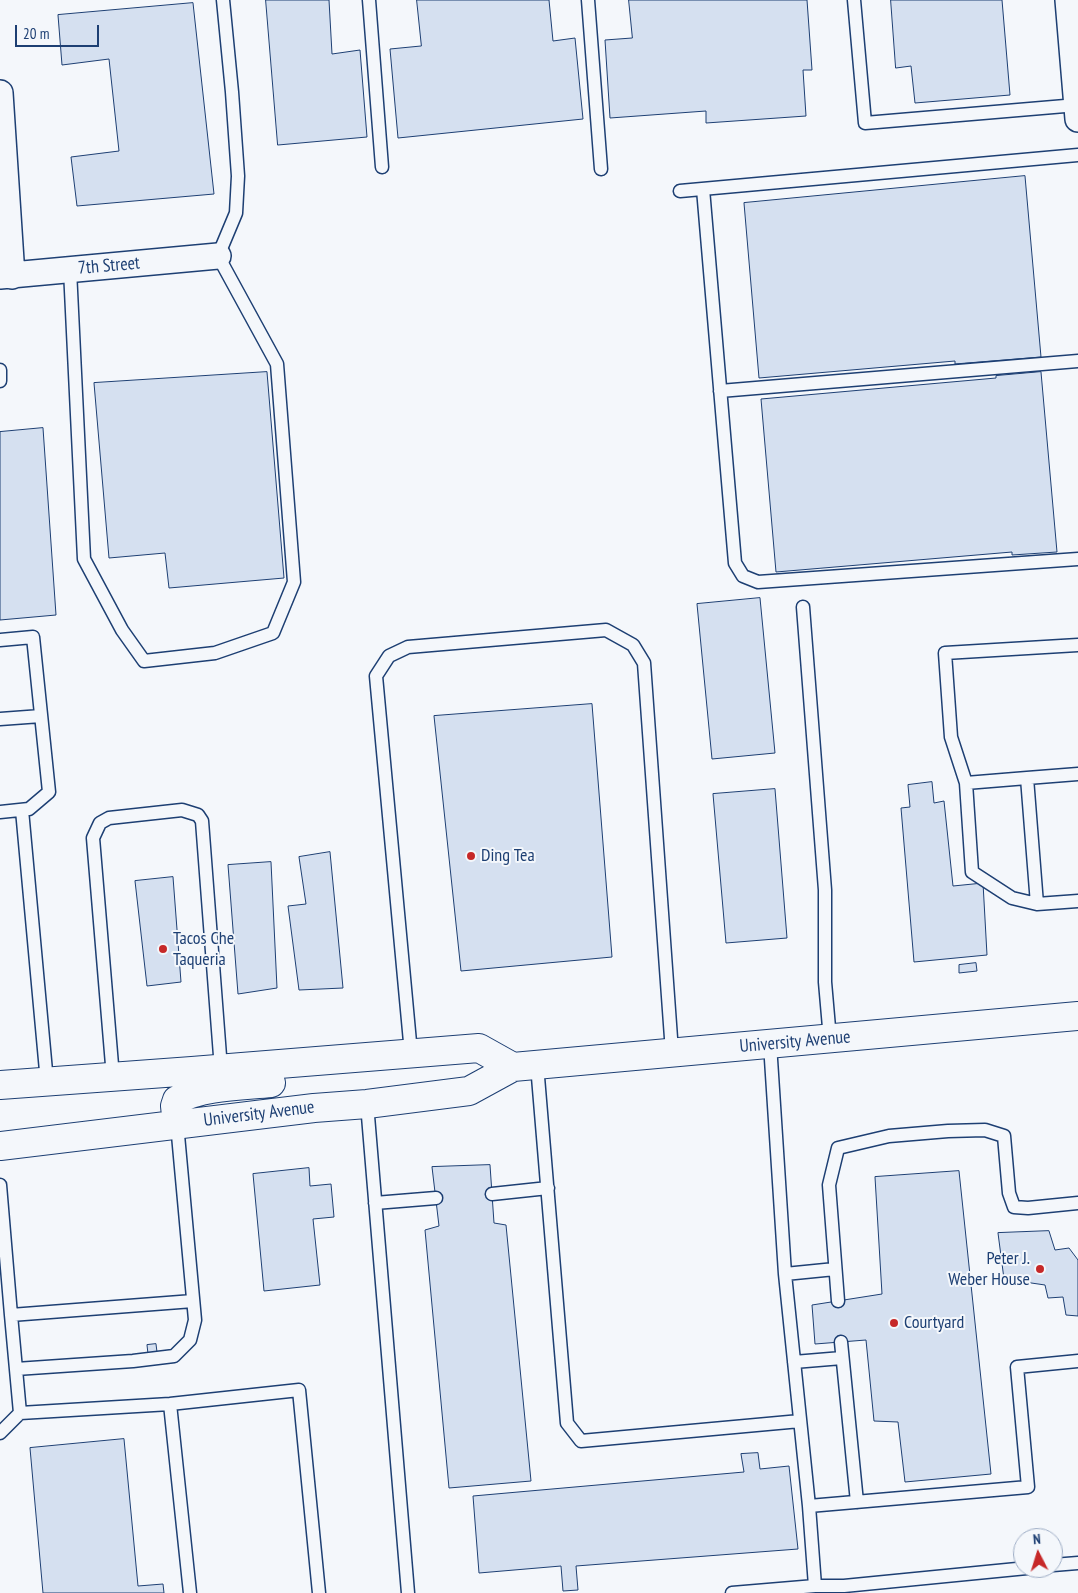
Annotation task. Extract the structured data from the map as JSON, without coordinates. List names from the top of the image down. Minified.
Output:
{"streets":{"main road":["University Avenue"],"street":["7th Street"]},"places":["Ding Tea","Tacos Che Taqueria","Peter J. Weber House","Courtyard"],"scale_bar":"20 m","north":"top"}
